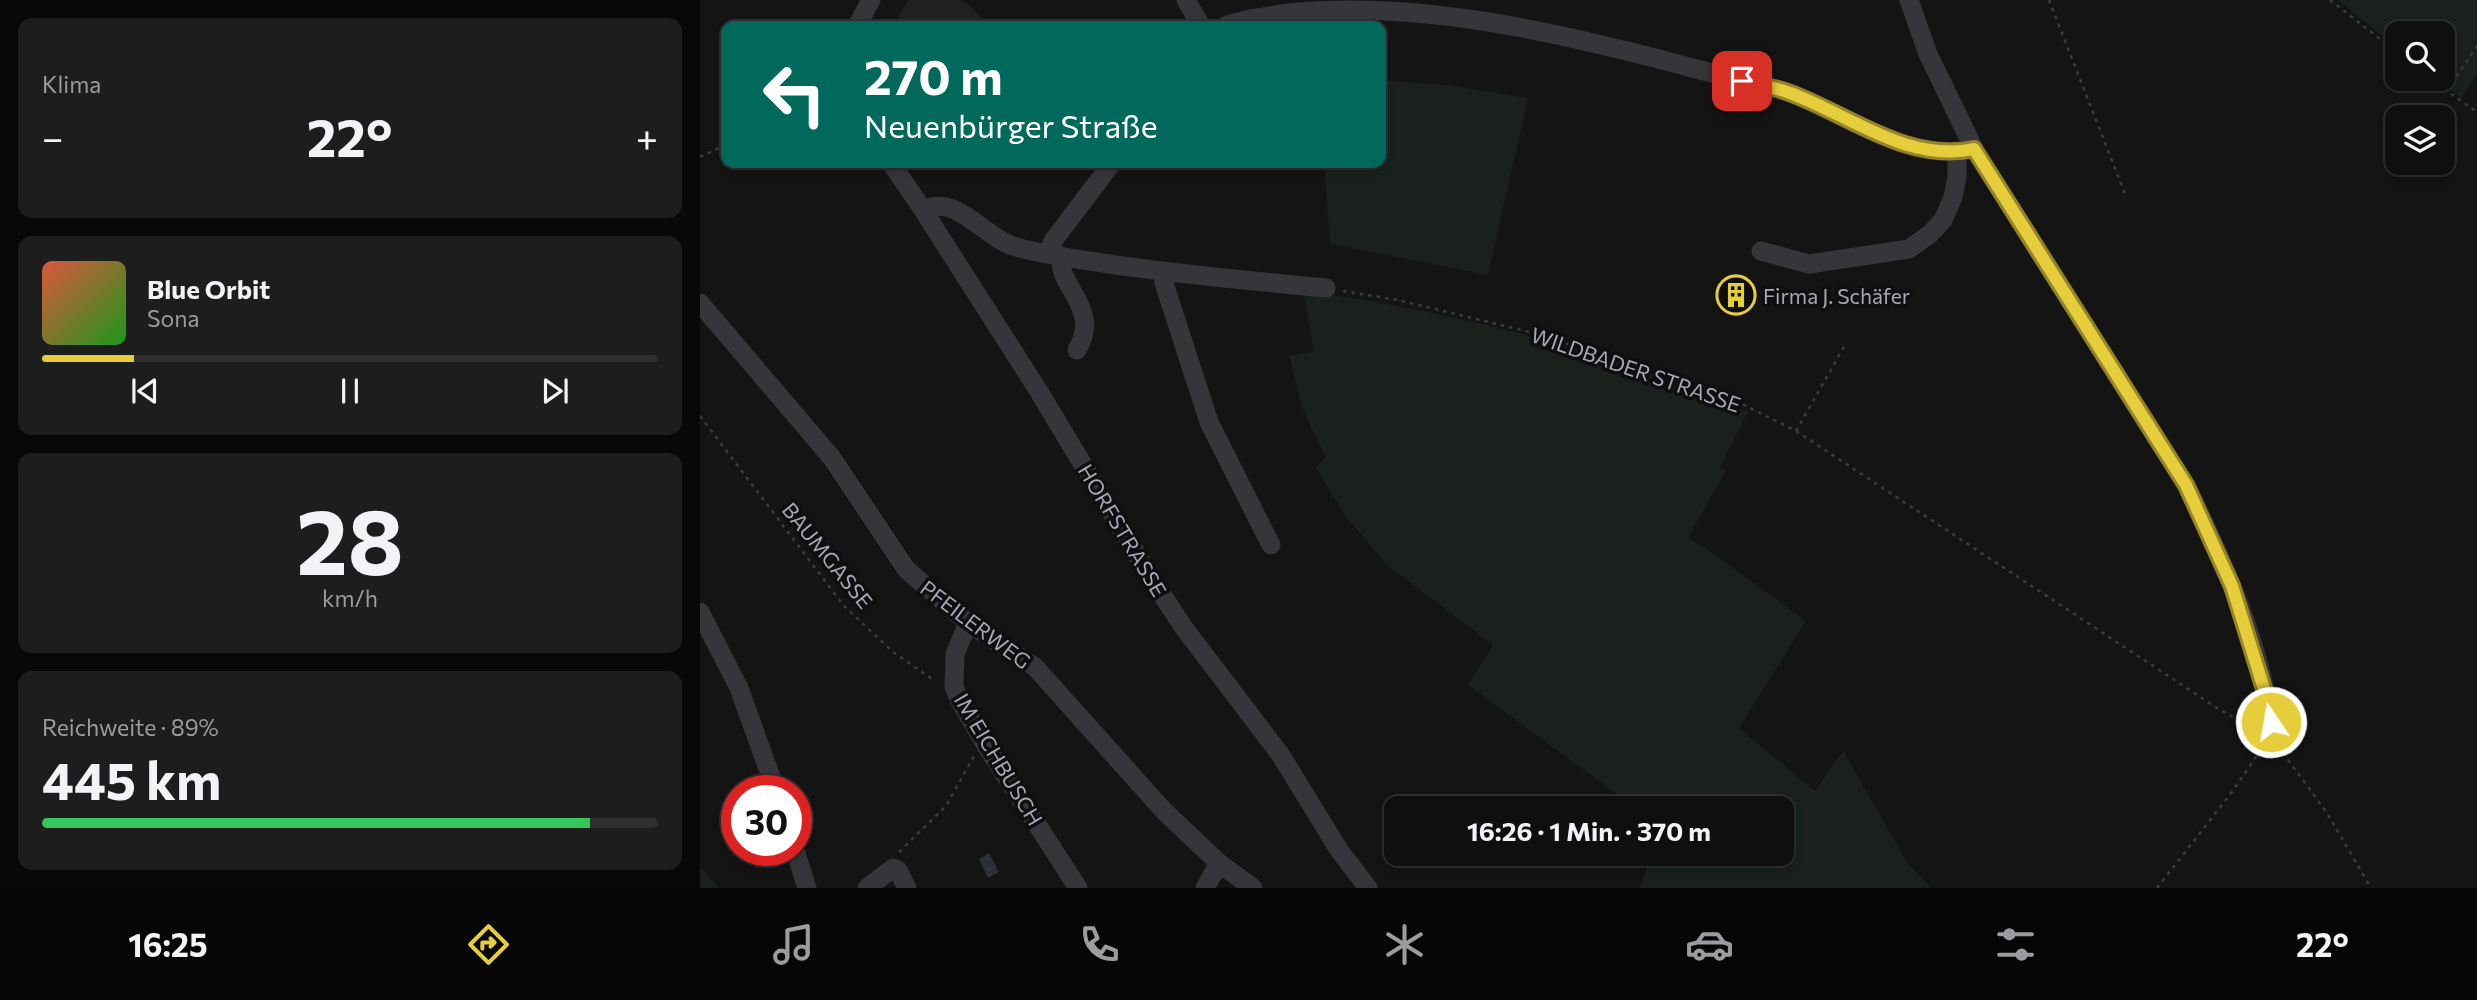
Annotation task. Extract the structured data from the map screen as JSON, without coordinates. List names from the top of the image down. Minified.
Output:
{"streets":{"street":["HORFSTRASSE","PFEILERWEG","IM EICHBUSCH"],"path":["WILDBADER STRASSE","BAUMGASSE"]},"crossings":[["BAUMGASSE","IM EICHBUSCH"],["PFEILERWEG","IM EICHBUSCH"]],"places":{"building":["Firma J. Schäfer"]},"page":{"tile":["Klima",["28","km/h"],["Reichweite · 89%","445 km"]],"turn":["270 m","Neuenbürger Straße"],"heat":["−","22°","+"],"song":["Blue Orbit","Sona"],"limit":"30","trip":"16:26 · 1 Min. · 370 m","tabs":["16:25","22°"]}}
